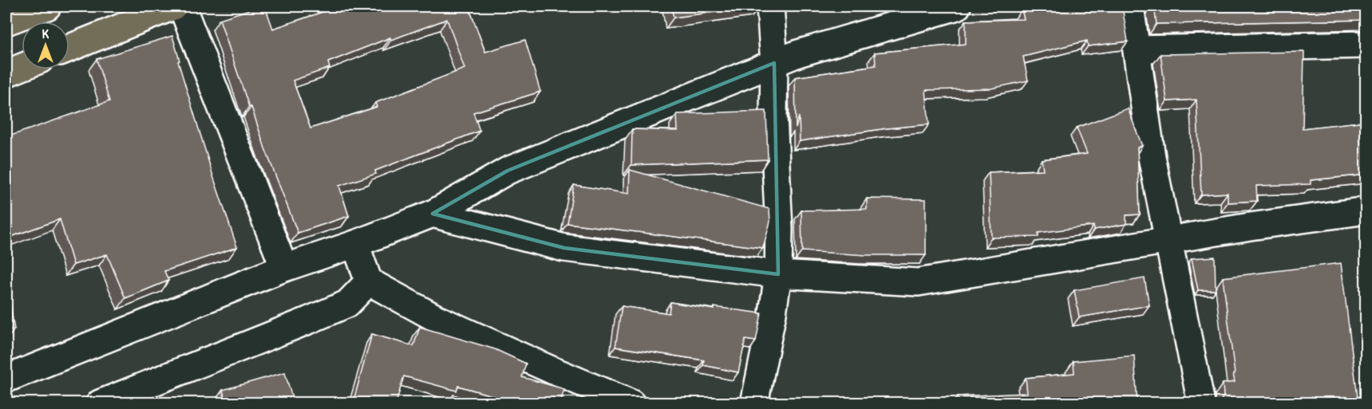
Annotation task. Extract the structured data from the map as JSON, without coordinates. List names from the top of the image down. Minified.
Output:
{"north":"top"}
